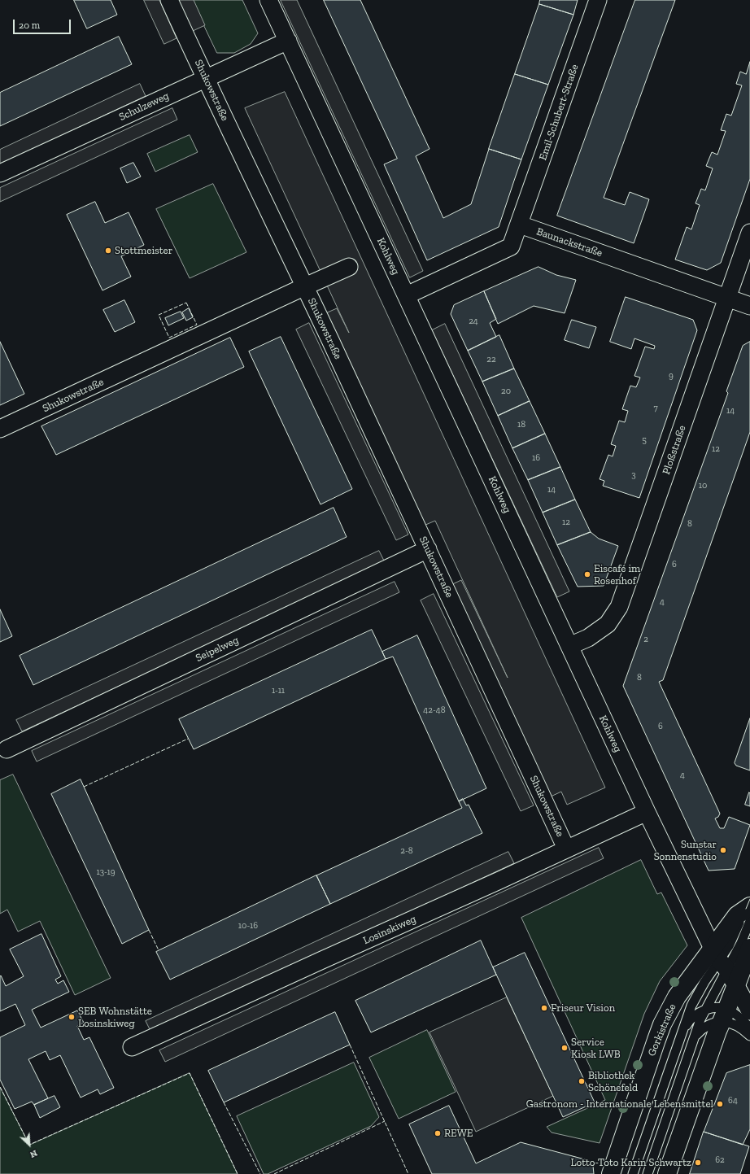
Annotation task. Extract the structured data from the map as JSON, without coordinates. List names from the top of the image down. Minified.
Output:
{"streets":{"main road":["Gorkistraße"],"street":["Shukowstraße","Schulzeweg","Emil-Schubert-Straße","Baunackstraße","Kohlweg","Ploßstraße","Seipelweg","Losinskiweg"]},"crossings":[["Shukowstraße","Schulzeweg"],["Shukowstraße","Seipelweg"],["Shukowstraße","Losinskiweg"],["Schulzeweg","Kohlweg"],["Emil-Schubert-Straße","Baunackstraße"],["Baunackstraße","Ploßstraße"],["Kohlweg","Ploßstraße"],["Kohlweg","Losinskiweg"],["Kohlweg","Gorkistraße"]],"places":["Stottmeister","Eiscafé im Rosenhof","Sunstar Sonnenstudio","Friseur Vision","SEB Wohnstätte Losinskiweg","Service Kiosk LWB","Bibliothek Schönefeld","Gastronom - Internationale Lebensmittel","REWE","Lotto-Toto Karin Schwartz"],"house_numbers":["24","22","9","20","7","14","18","5","12","16","3","10","14","12","8","6","4","2","8","1-11","42-48","6","4","2-8","13-19","10-16","64","62"],"scale_bar":"20 m","north":"bottom right"}
